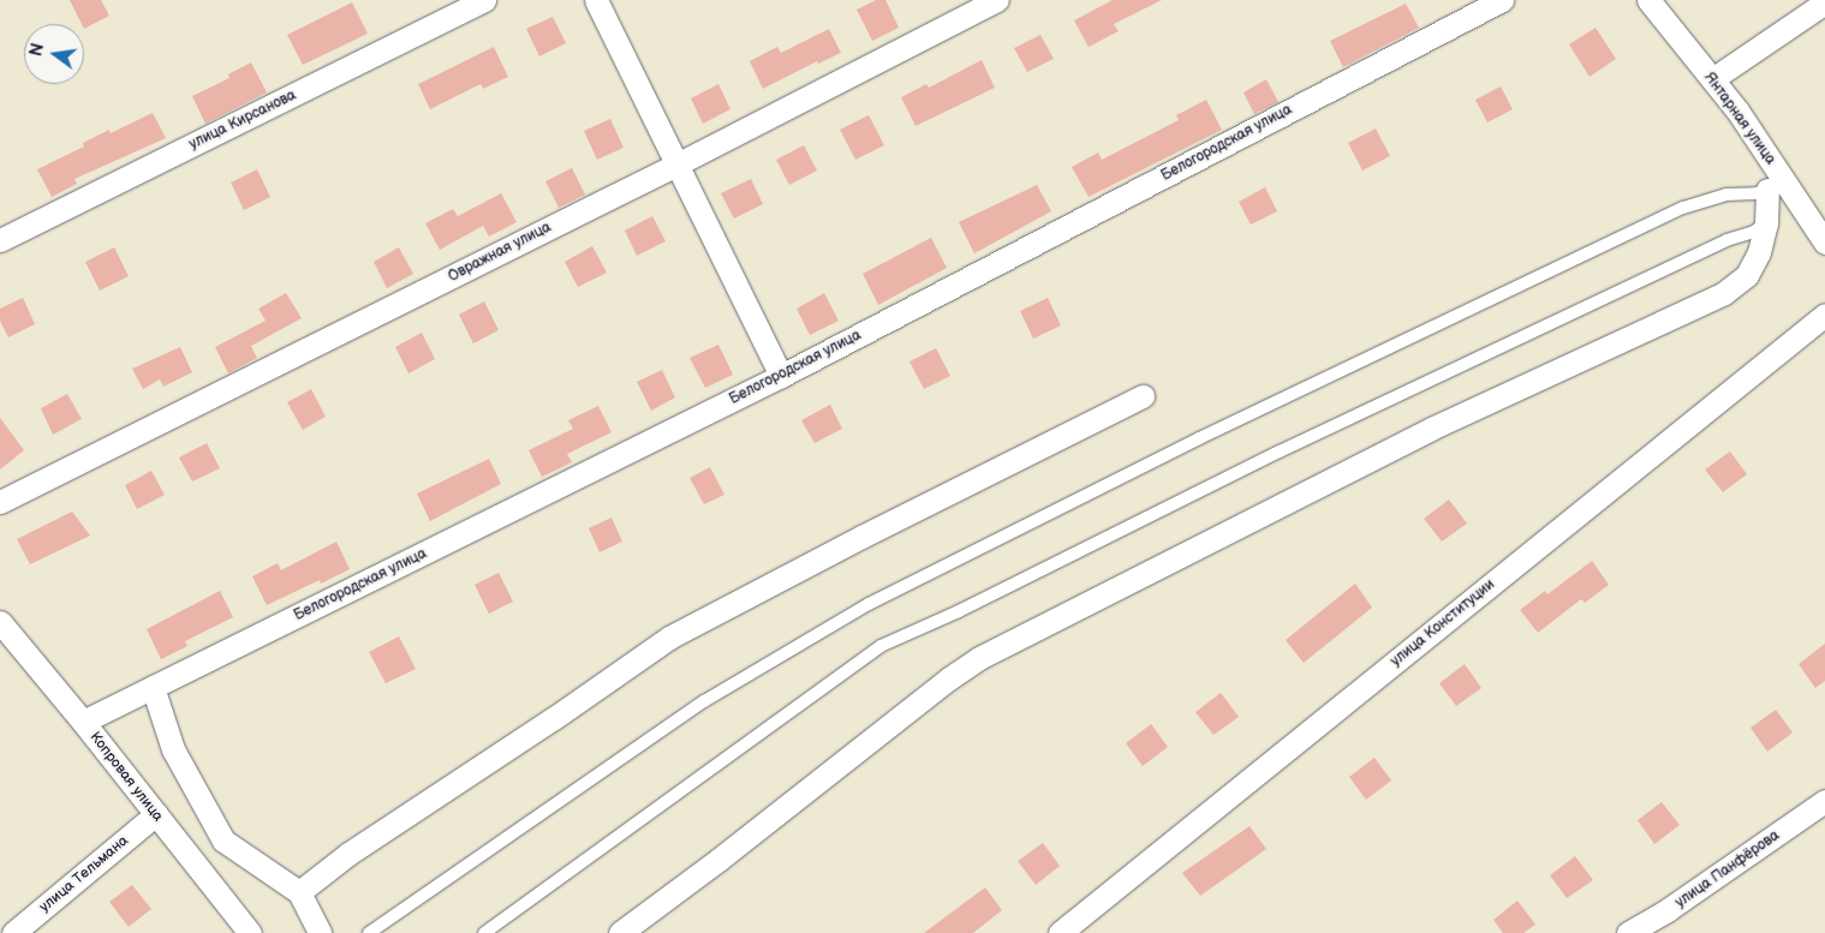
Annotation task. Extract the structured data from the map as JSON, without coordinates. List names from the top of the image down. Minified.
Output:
{"streets":{"street":["Янтарная улица","улица Кирсанова","Белогородская улица","Овражная улица","улица Конституции","Копровая улица","улица Панфёрова","улица Тельмана"]},"crossings":[["Белогородская улица","Копровая улица"],["Копровая улица","улица Тельмана"]],"north":"left"}
